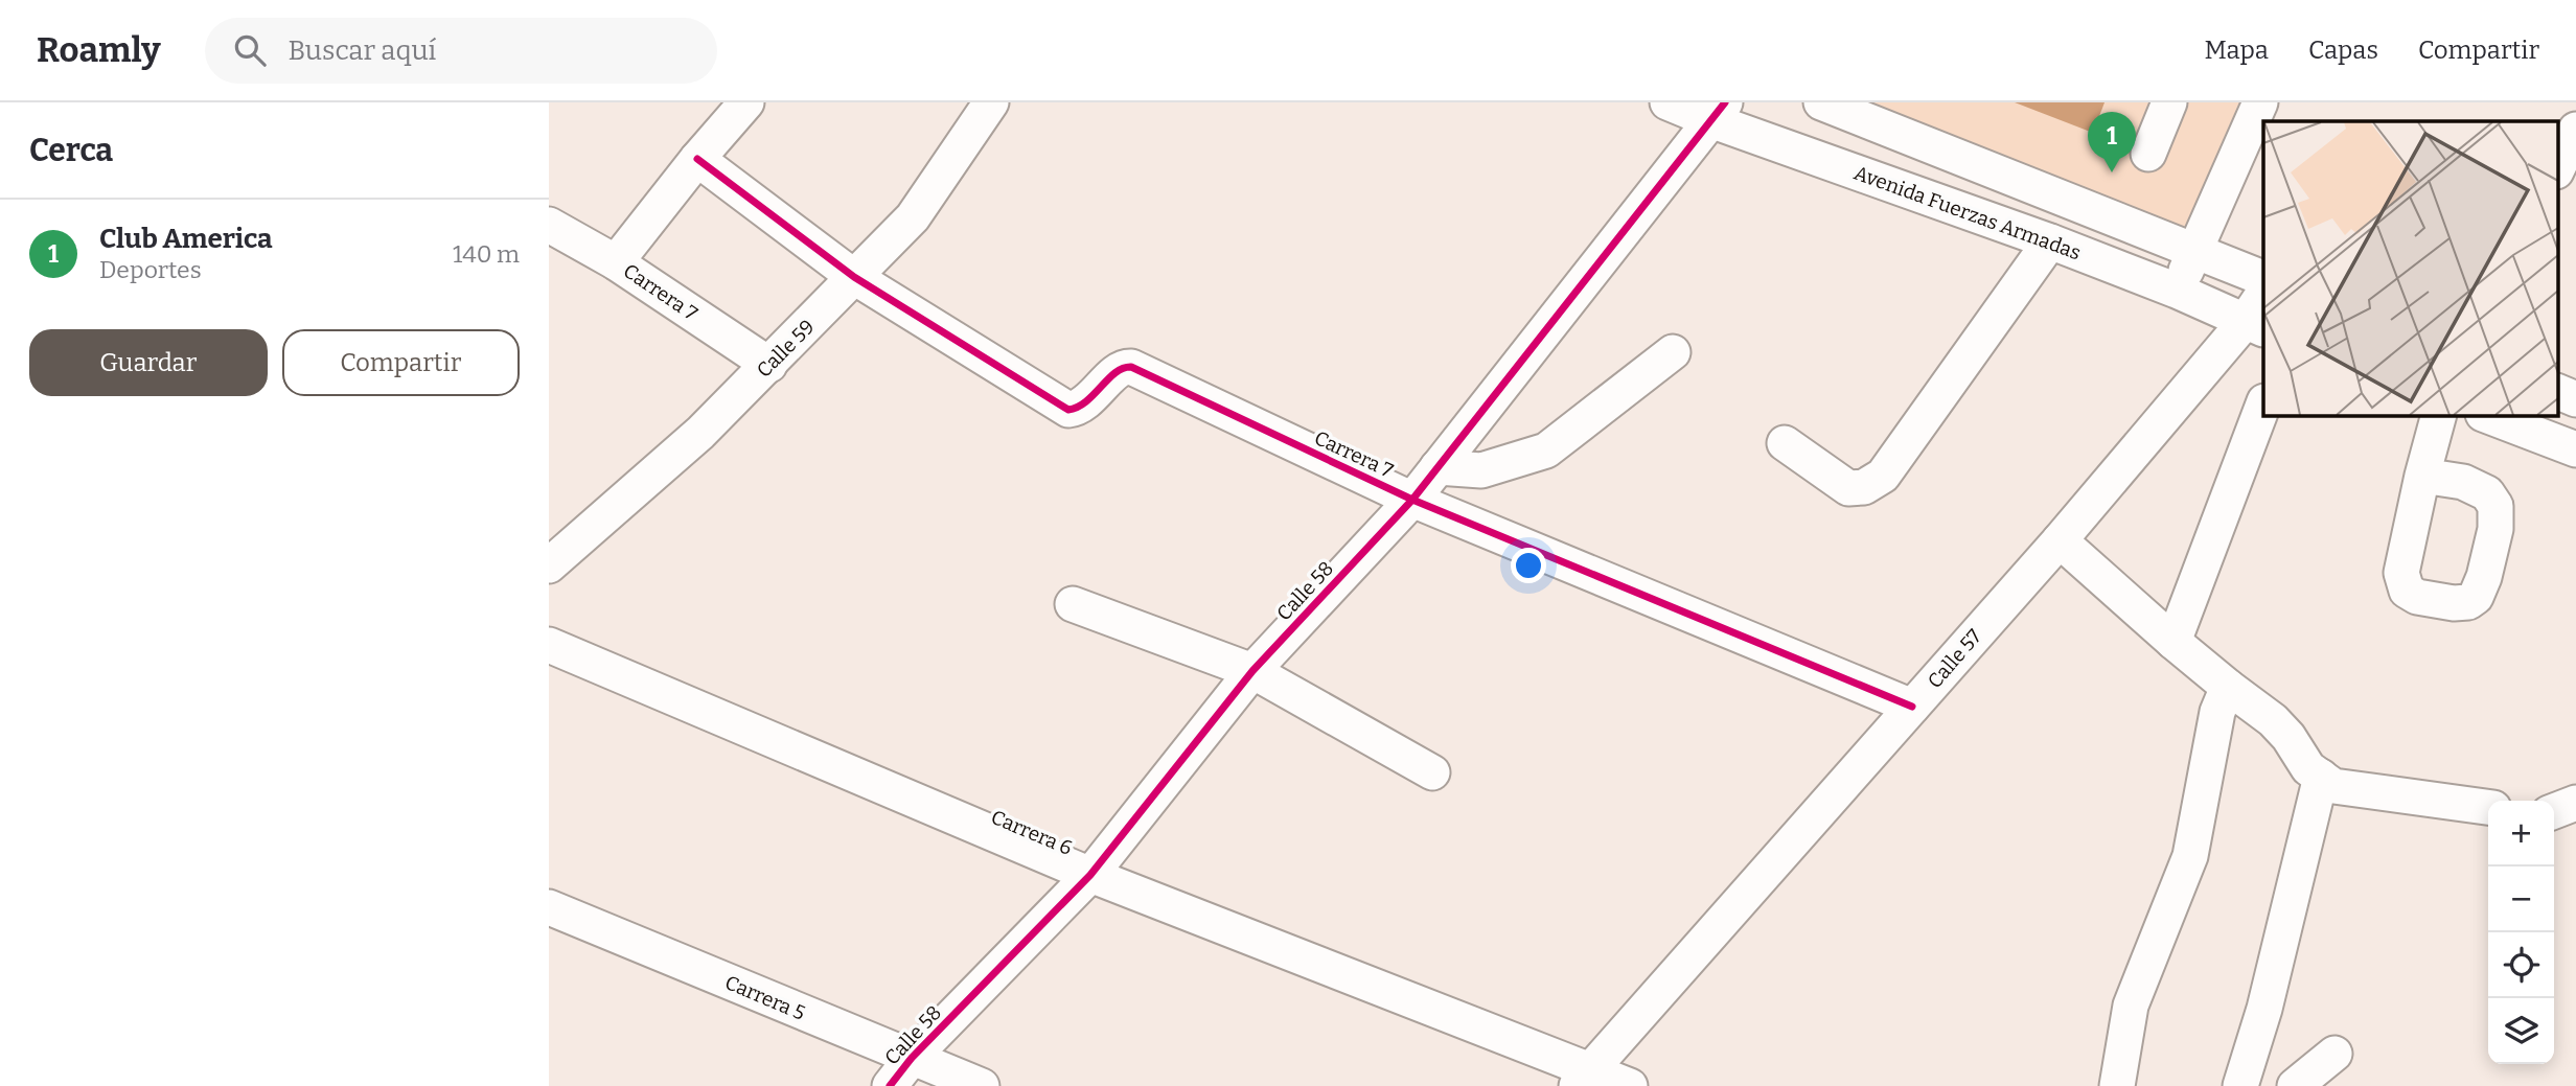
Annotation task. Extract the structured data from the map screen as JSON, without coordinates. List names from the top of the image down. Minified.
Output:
{"streets":{"street":["Avenida Fuerzas Armadas","Carrera 7","Calle 59","Calle 58","Calle 57","Carrera 6","Carrera 5"]},"crossings":[["Avenida Fuerzas Armadas","Calle 58"],["Avenida Fuerzas Armadas","Calle 57"],["Carrera 7","Calle 59"],["Carrera 7","Calle 58"],["Carrera 7","Calle 57"],["Calle 58","Carrera 6"],["Calle 58","Carrera 5"],["Calle 57","Carrera 6"]],"page":{"header":"Roamly","search":"Buscar aquí","nav":["Mapa","Capas","Compartir"],"heading":"Cerca","pins":"1","list":[{"mark":"1","name":"Club America","note":"Deportes","value":"140 m"}],"buttons":["Guardar","Compartir"],"map_buttons":["+","−"]}}
